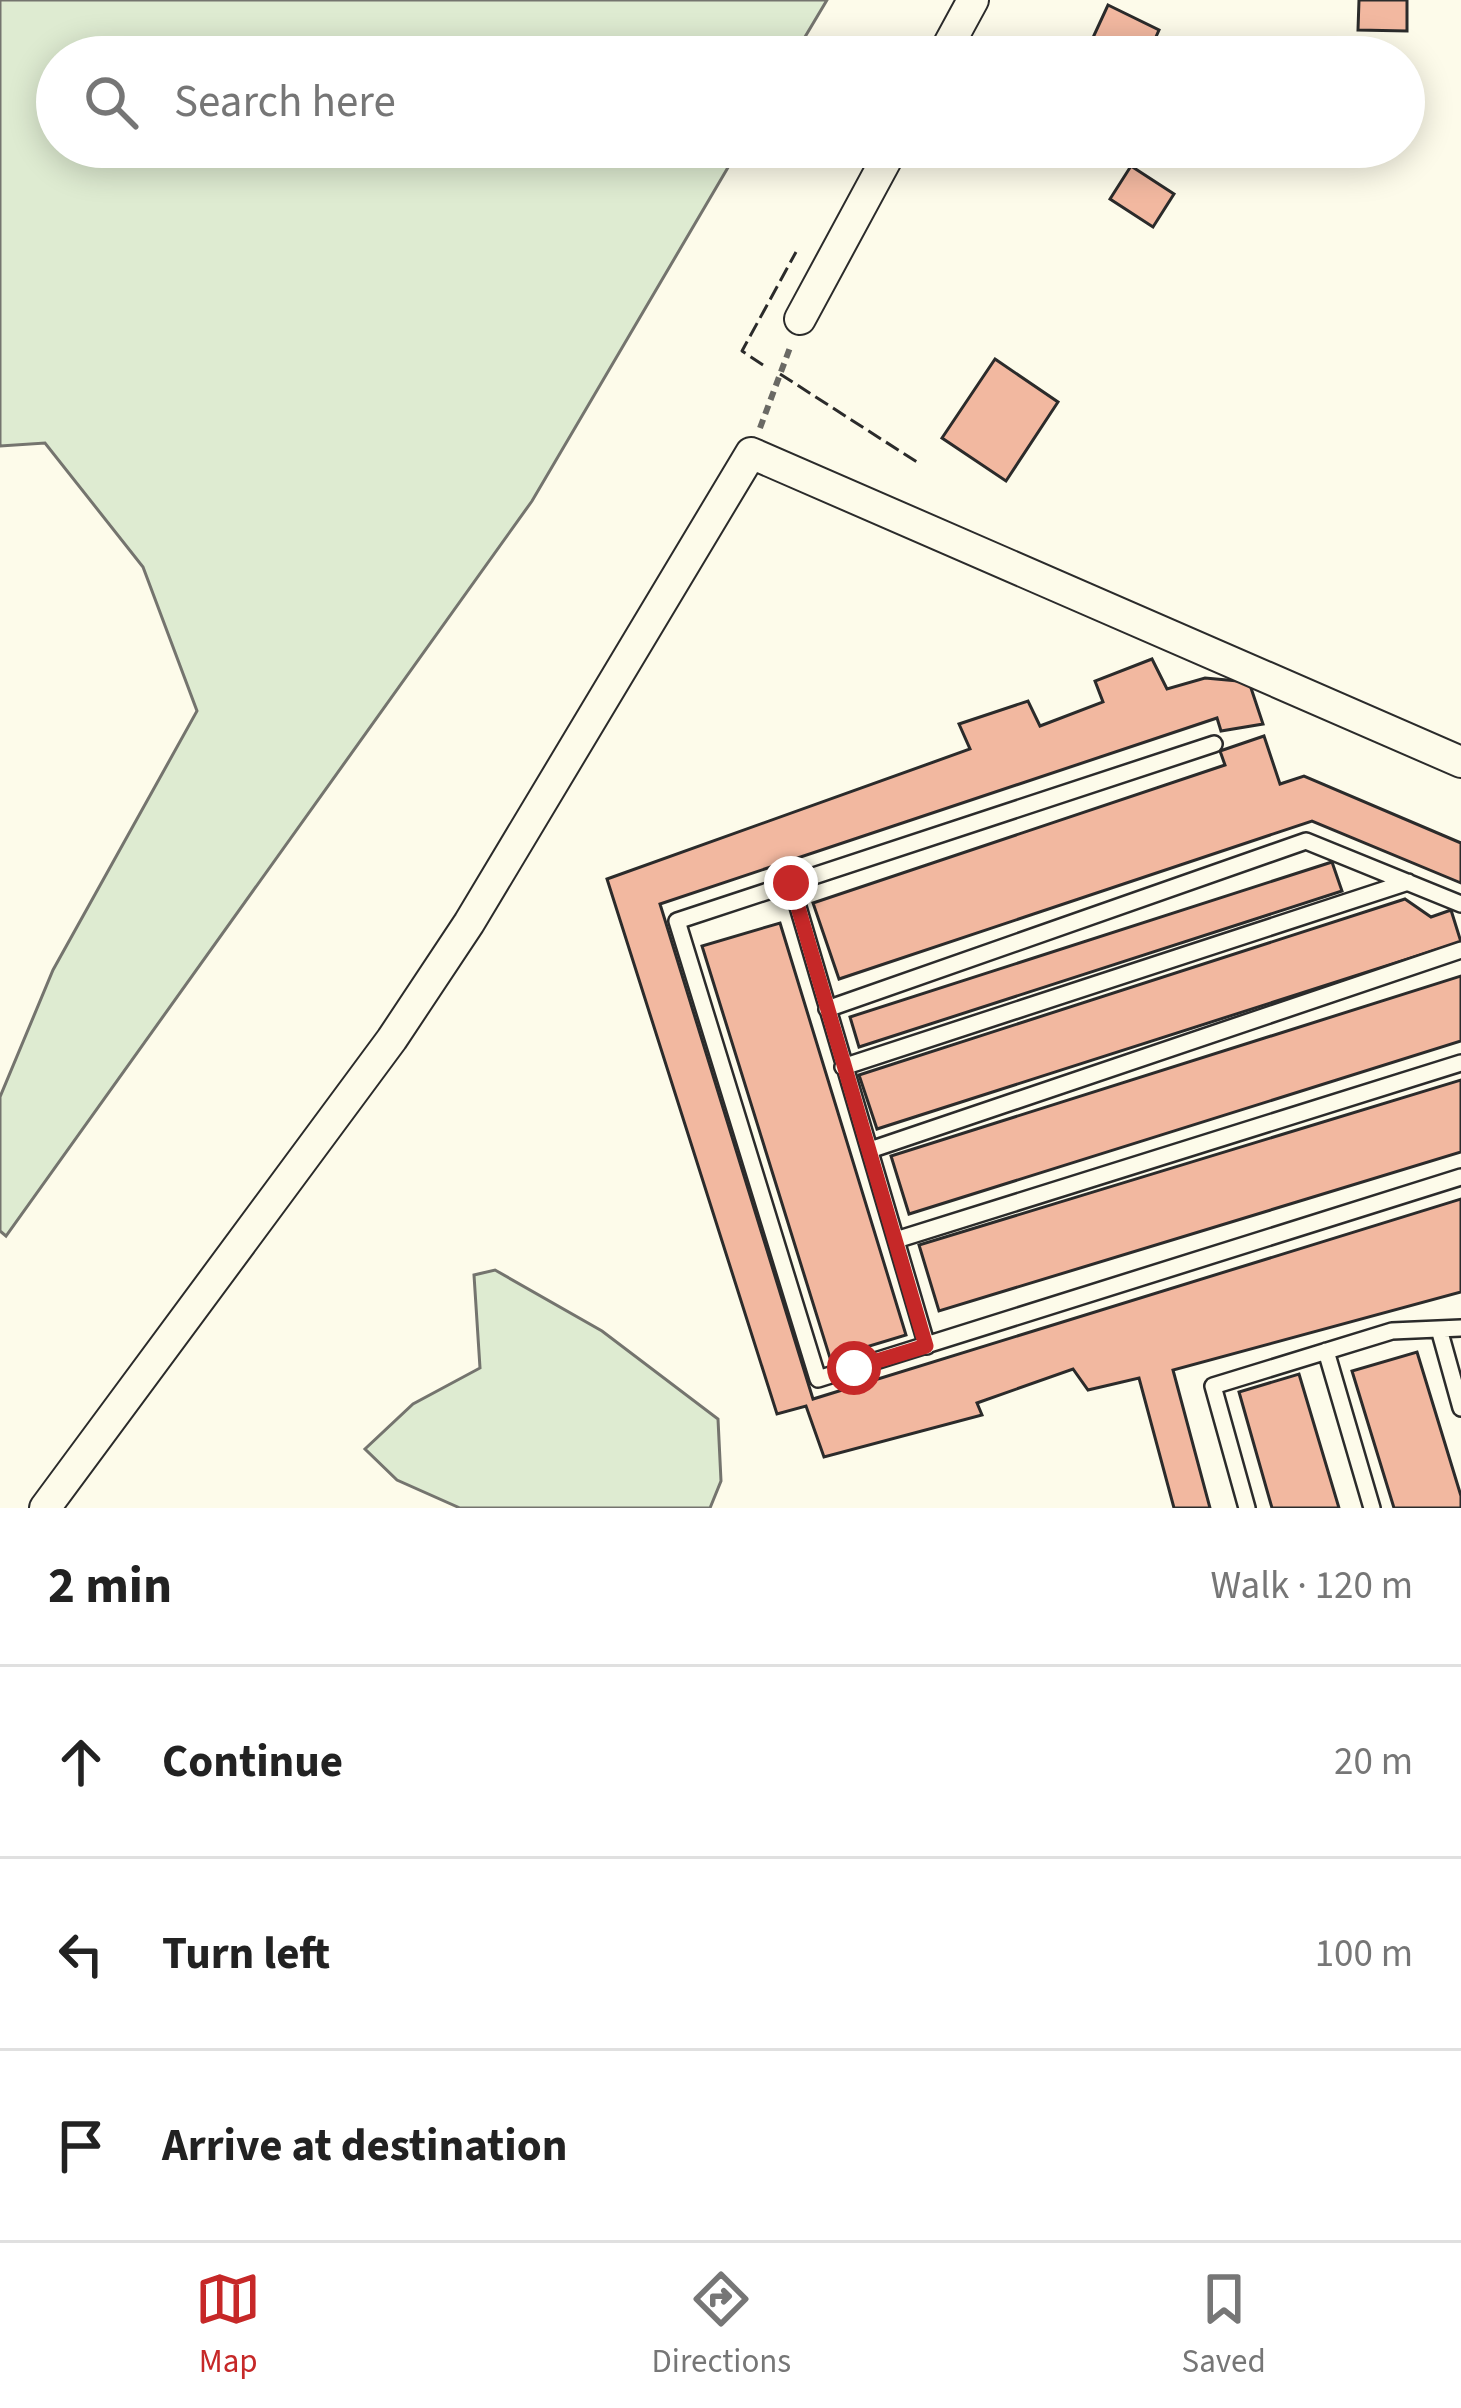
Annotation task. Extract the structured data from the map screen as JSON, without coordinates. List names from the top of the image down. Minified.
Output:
{"page":{"search":"Search here","heading":["2 min","Walk · 120 m"],"list":[["Continue","20 m"],["Turn left","100 m"],"Arrive at destination"],"nav":["Map","Directions","Saved"]}}
